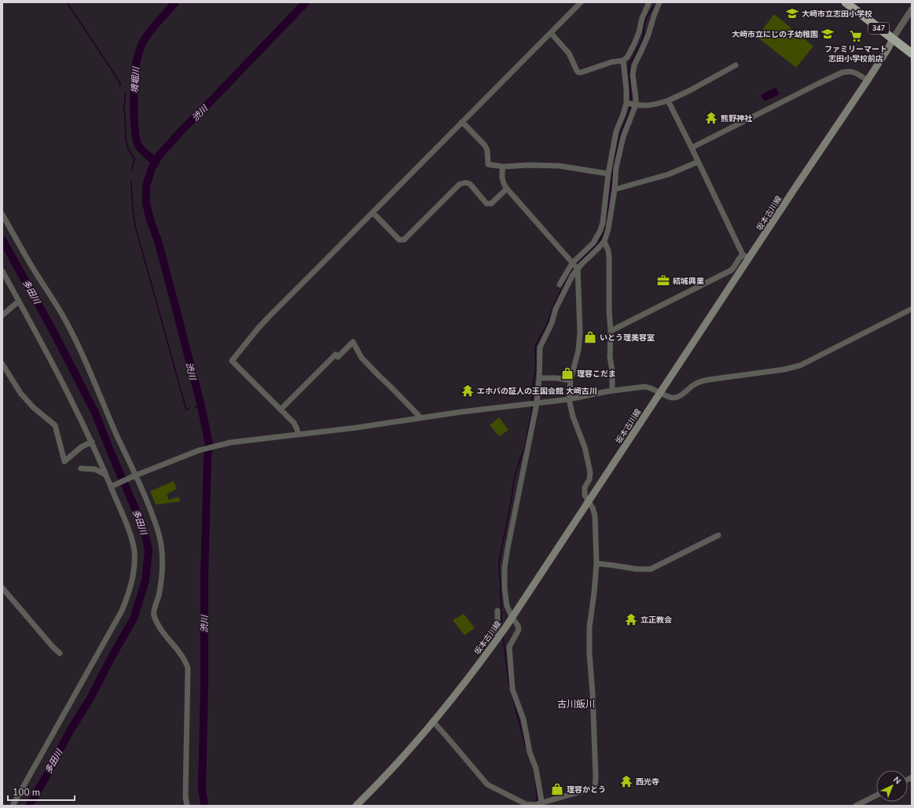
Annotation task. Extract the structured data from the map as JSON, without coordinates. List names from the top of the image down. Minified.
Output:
{"streets":{"highway":["347"],"main road":["坂本古川線"]},"crossings":[["347","坂本古川線"]],"districts":["古川飯川"],"water":["境堀川","渋川","多田川"],"places":{"school or university":["大崎市立志田小学校","大崎市立にじの子幼稚園"],"supermarket":["ファミリーマート 志田小学校前店"],"temple":["熊野神社","エホバの証人の王国会館 大崎古川","立正教会","西光寺"],"office":["結城興業"],"shop":["いとう理美容室","理容こだま","理容かとう"]},"scale_bar":"100 m","north":"top right"}
